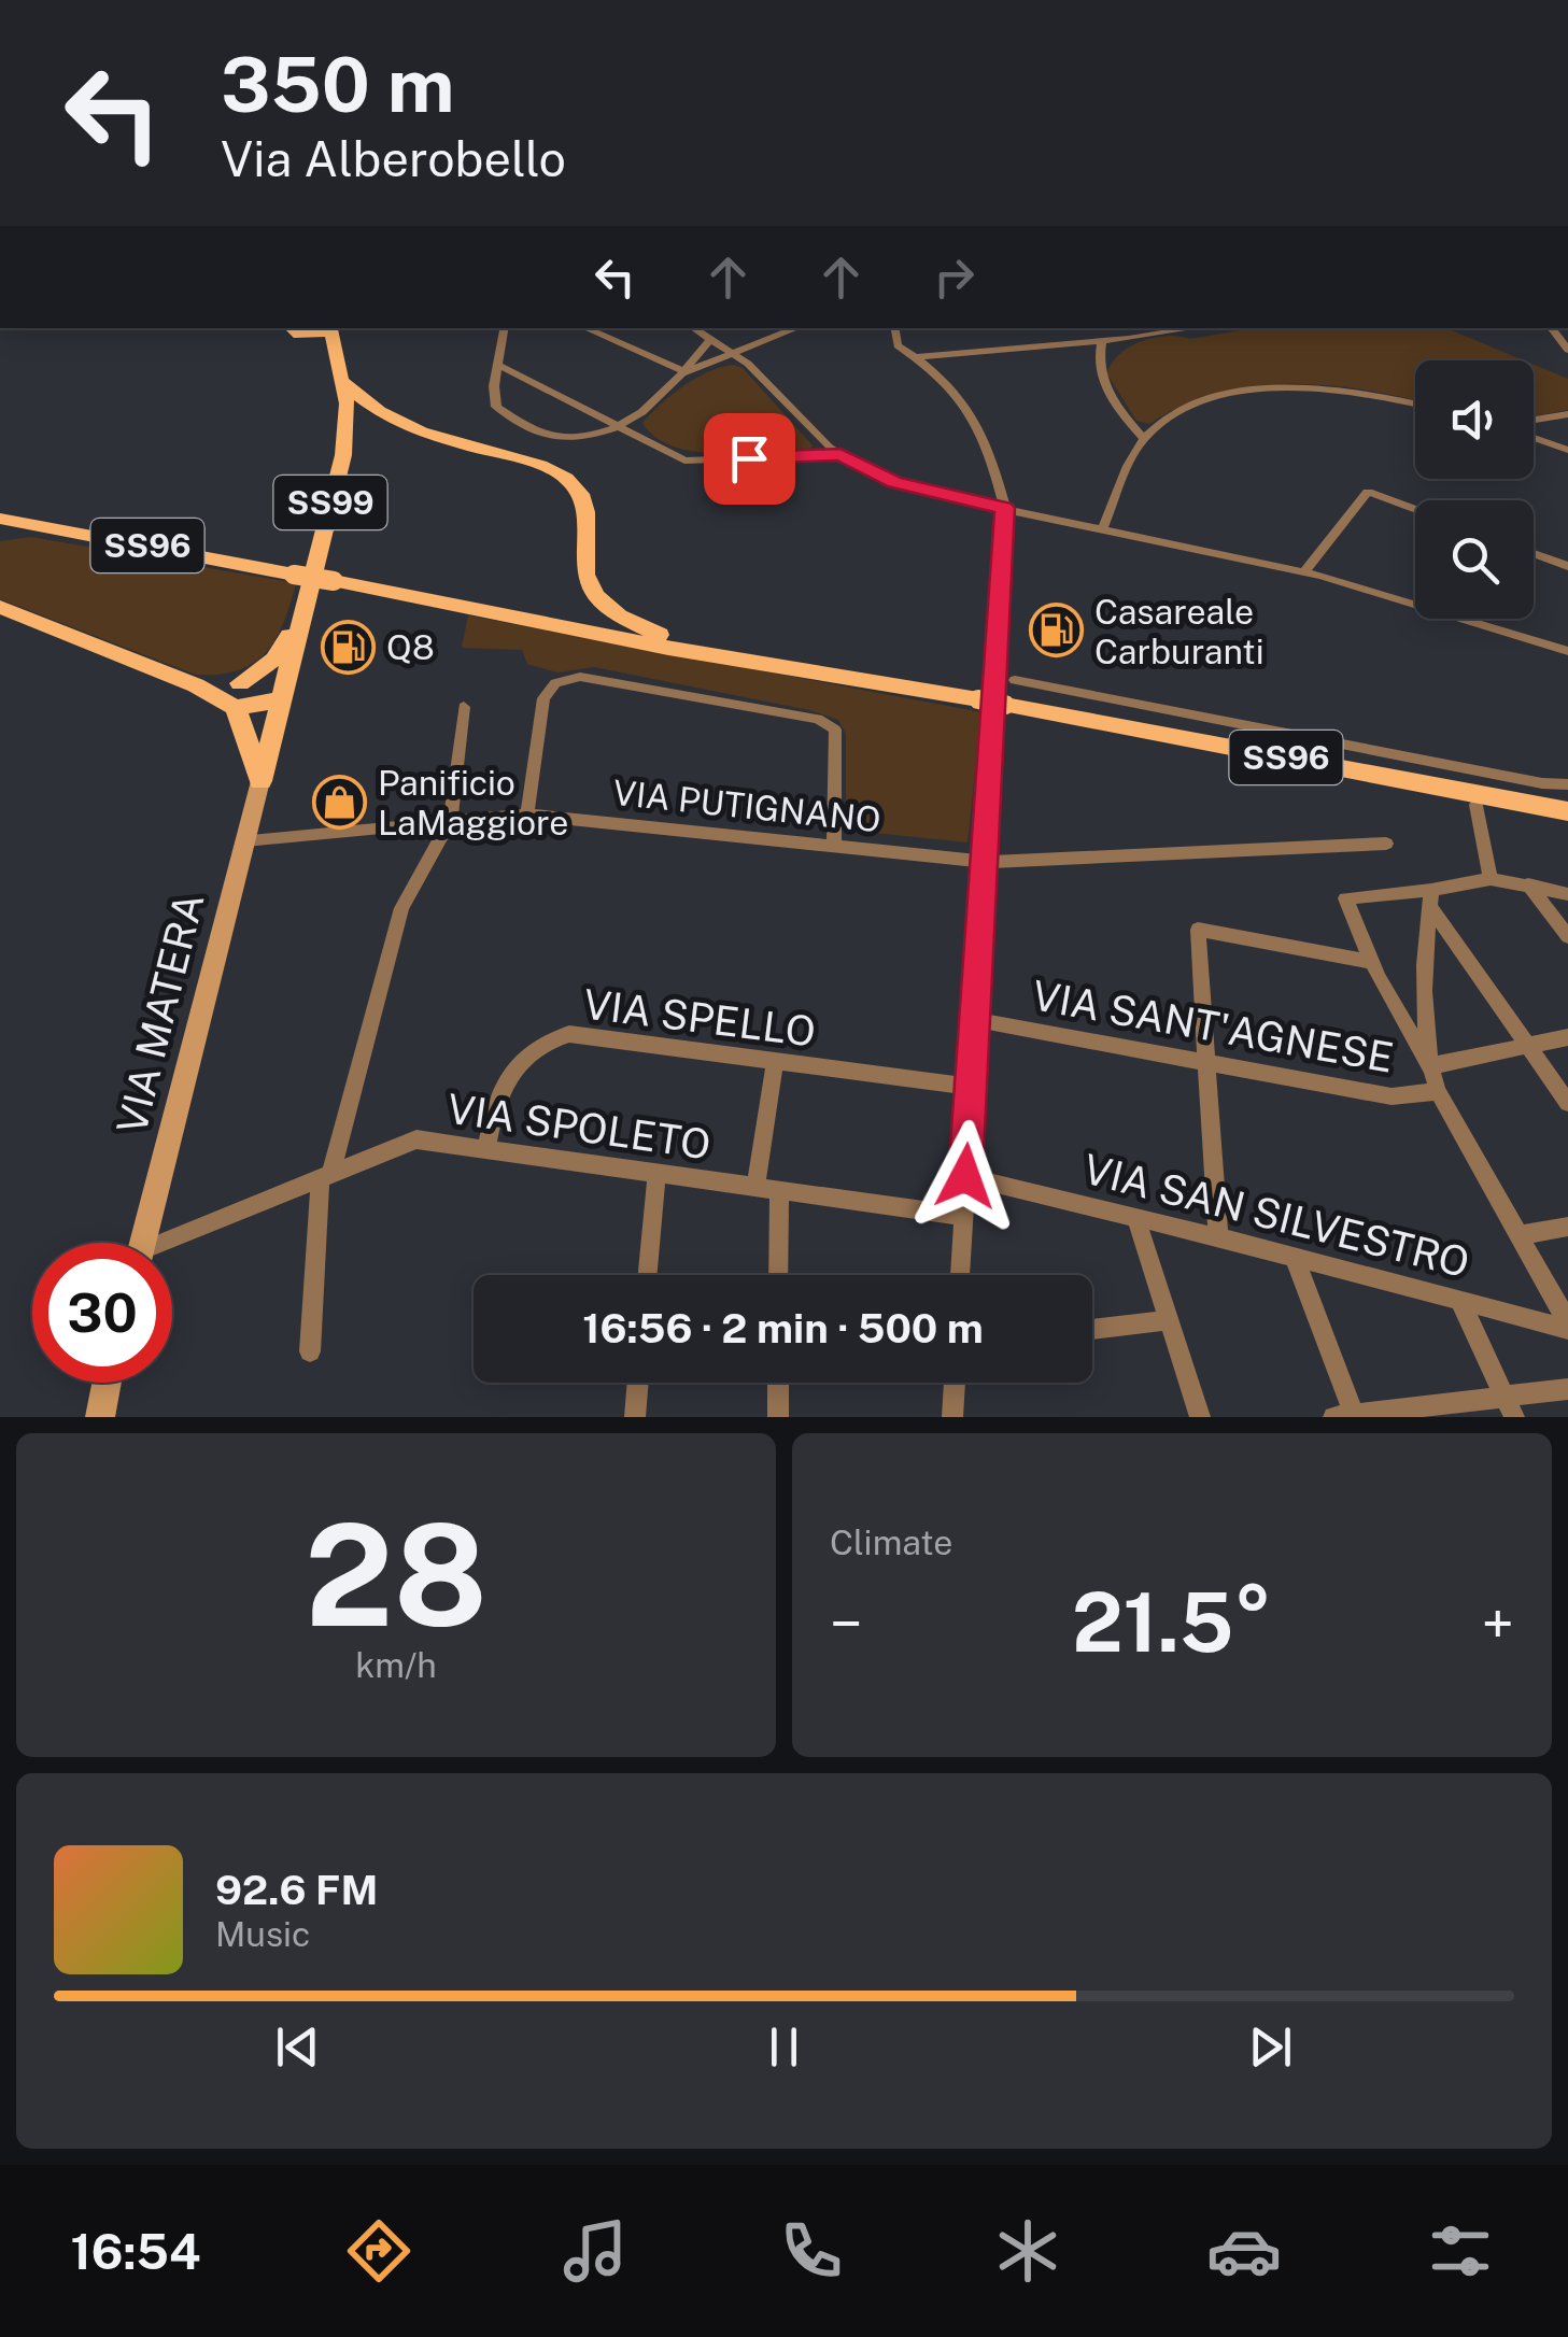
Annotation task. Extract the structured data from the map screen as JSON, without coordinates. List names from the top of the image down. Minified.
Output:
{"streets":{"main road":["SS99","SS96"],"street":["VIA PUTIGNANO","VIA MATERA","VIA SPELLO","VIA SANT'AGNESE","VIA SPOLETO","VIA SAN SILVESTRO"]},"crossings":[["SS99","VIA MATERA"],["VIA PUTIGNANO","VIA MATERA"],["VIA SPELLO","VIA SPOLETO"]],"places":{"fuel station":["Casareale Carburanti","Q8"],"shop":["Panificio LaMaggiore"]},"page":{"turn":["350 m","Via Alberobello"],"limit":"30","trip":"16:56 · 2 min · 500 m","tile":[["28","km/h"],"Climate"],"heat":["−","21.5°","+"],"song":["92.6 FM","Music"],"tabs":"16:54"}}
